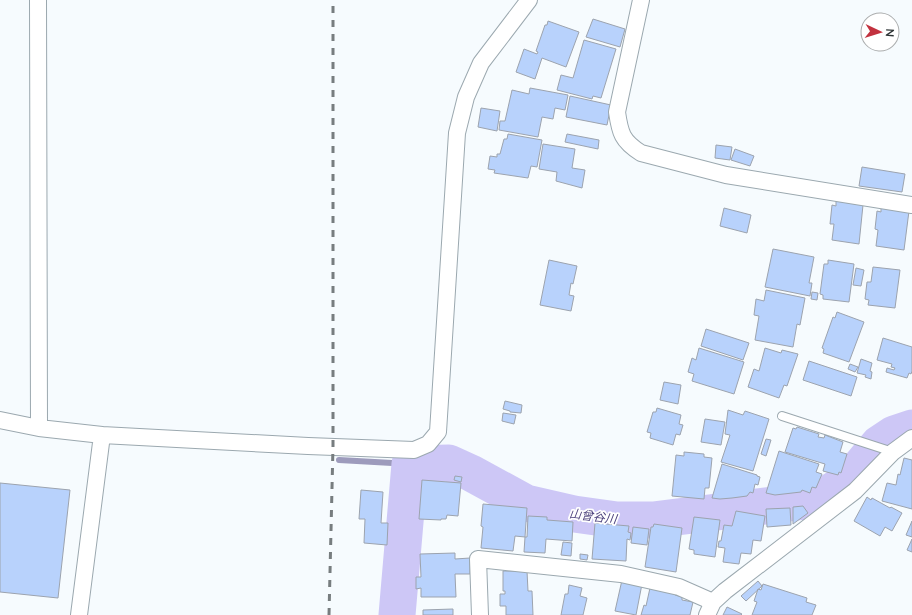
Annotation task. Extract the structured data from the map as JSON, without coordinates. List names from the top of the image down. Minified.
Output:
{"water":["山曾谷川"],"north":"right"}
